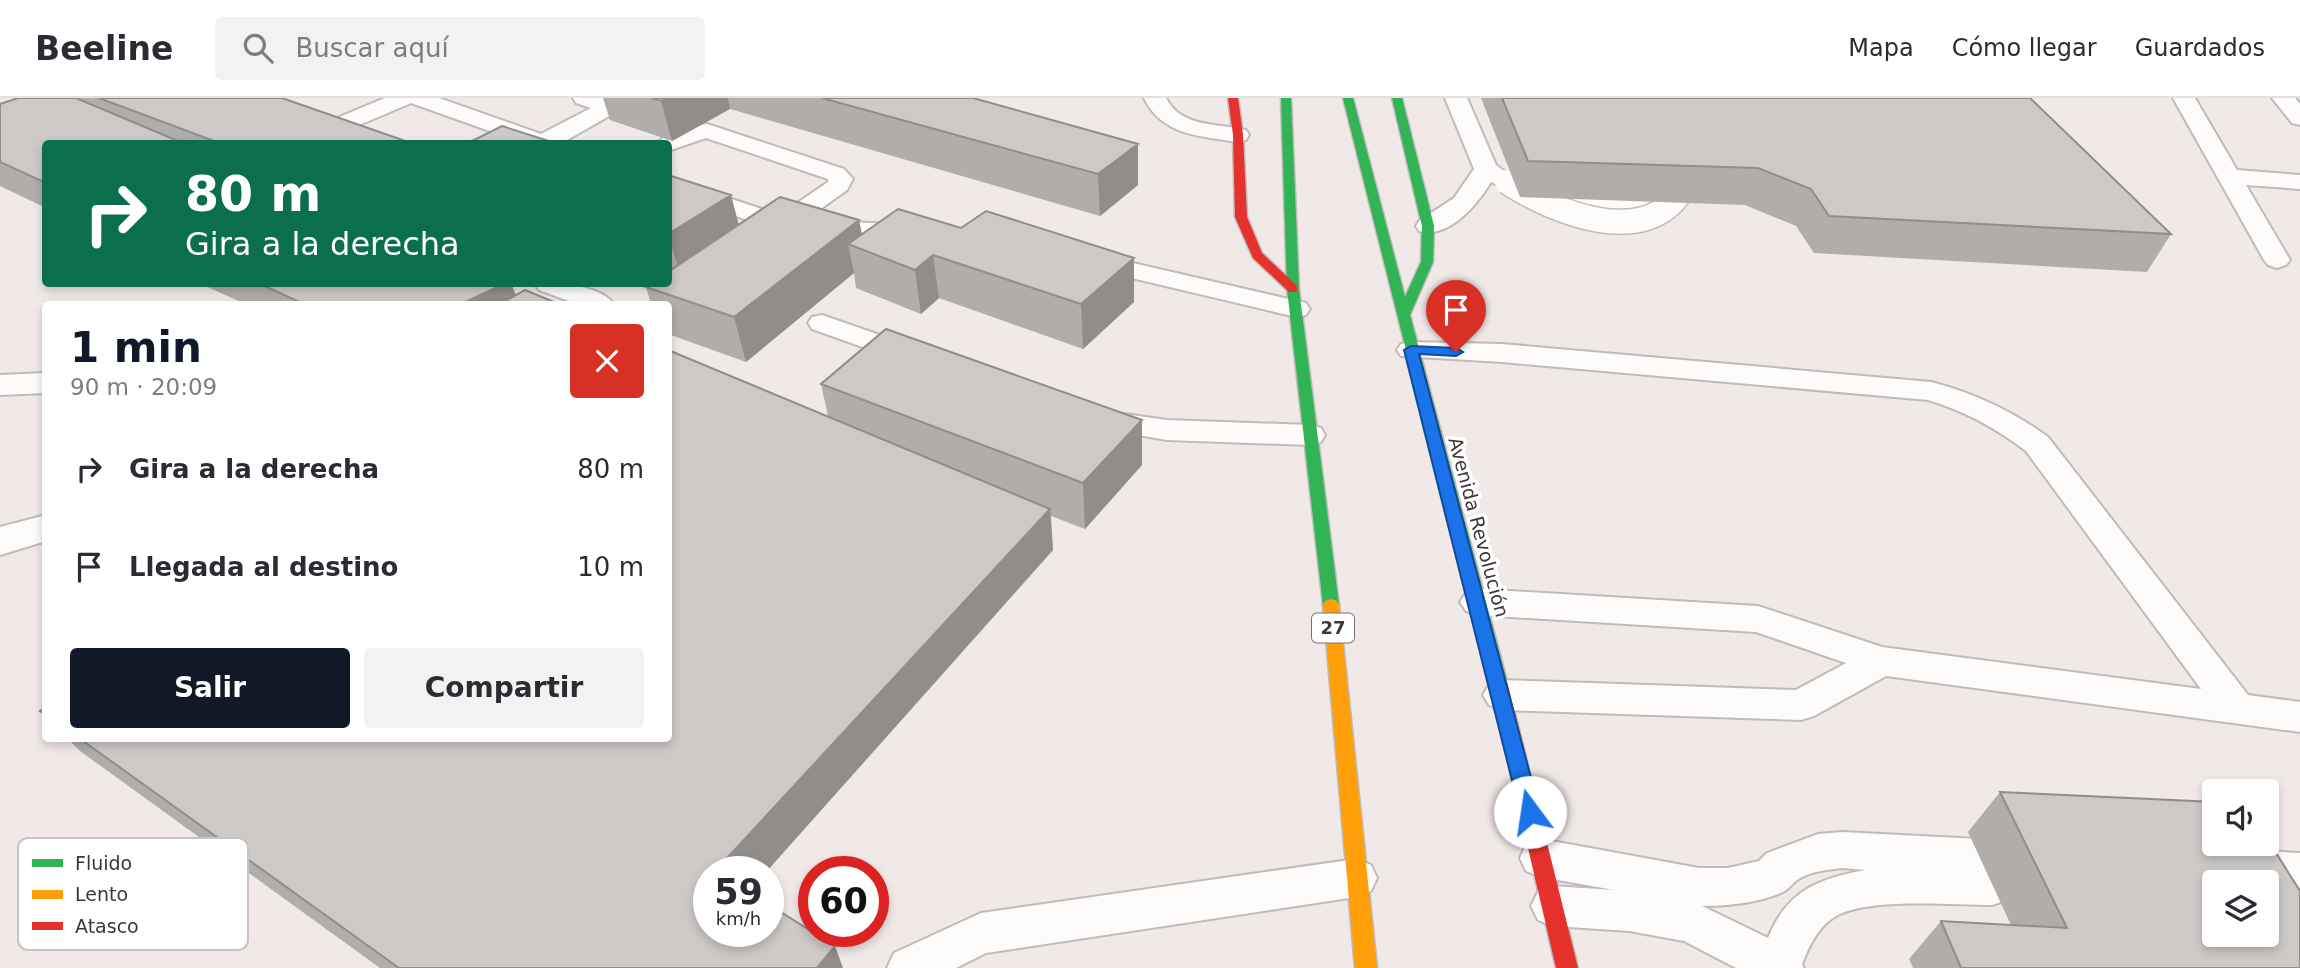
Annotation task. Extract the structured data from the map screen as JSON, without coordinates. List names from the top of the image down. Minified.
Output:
{"streets":{"main road":["Avenida Revolución","27"]},"legend":["Fluido","Lento","Atasco"],"page":{"header":"Beeline","search":"Buscar aquí","nav":["Mapa","Cómo llegar","Guardados"],"turn":["80 m","Gira a la derecha"],"heading":["1 min","90 m · 20:09"],"list":[{"name":"Gira a la derecha","value":"80 m"},{"name":"Llegada al destino","value":"10 m"}],"buttons":["Salir","Compartir"],"speed":"59 km/h","limit":"60"}}
